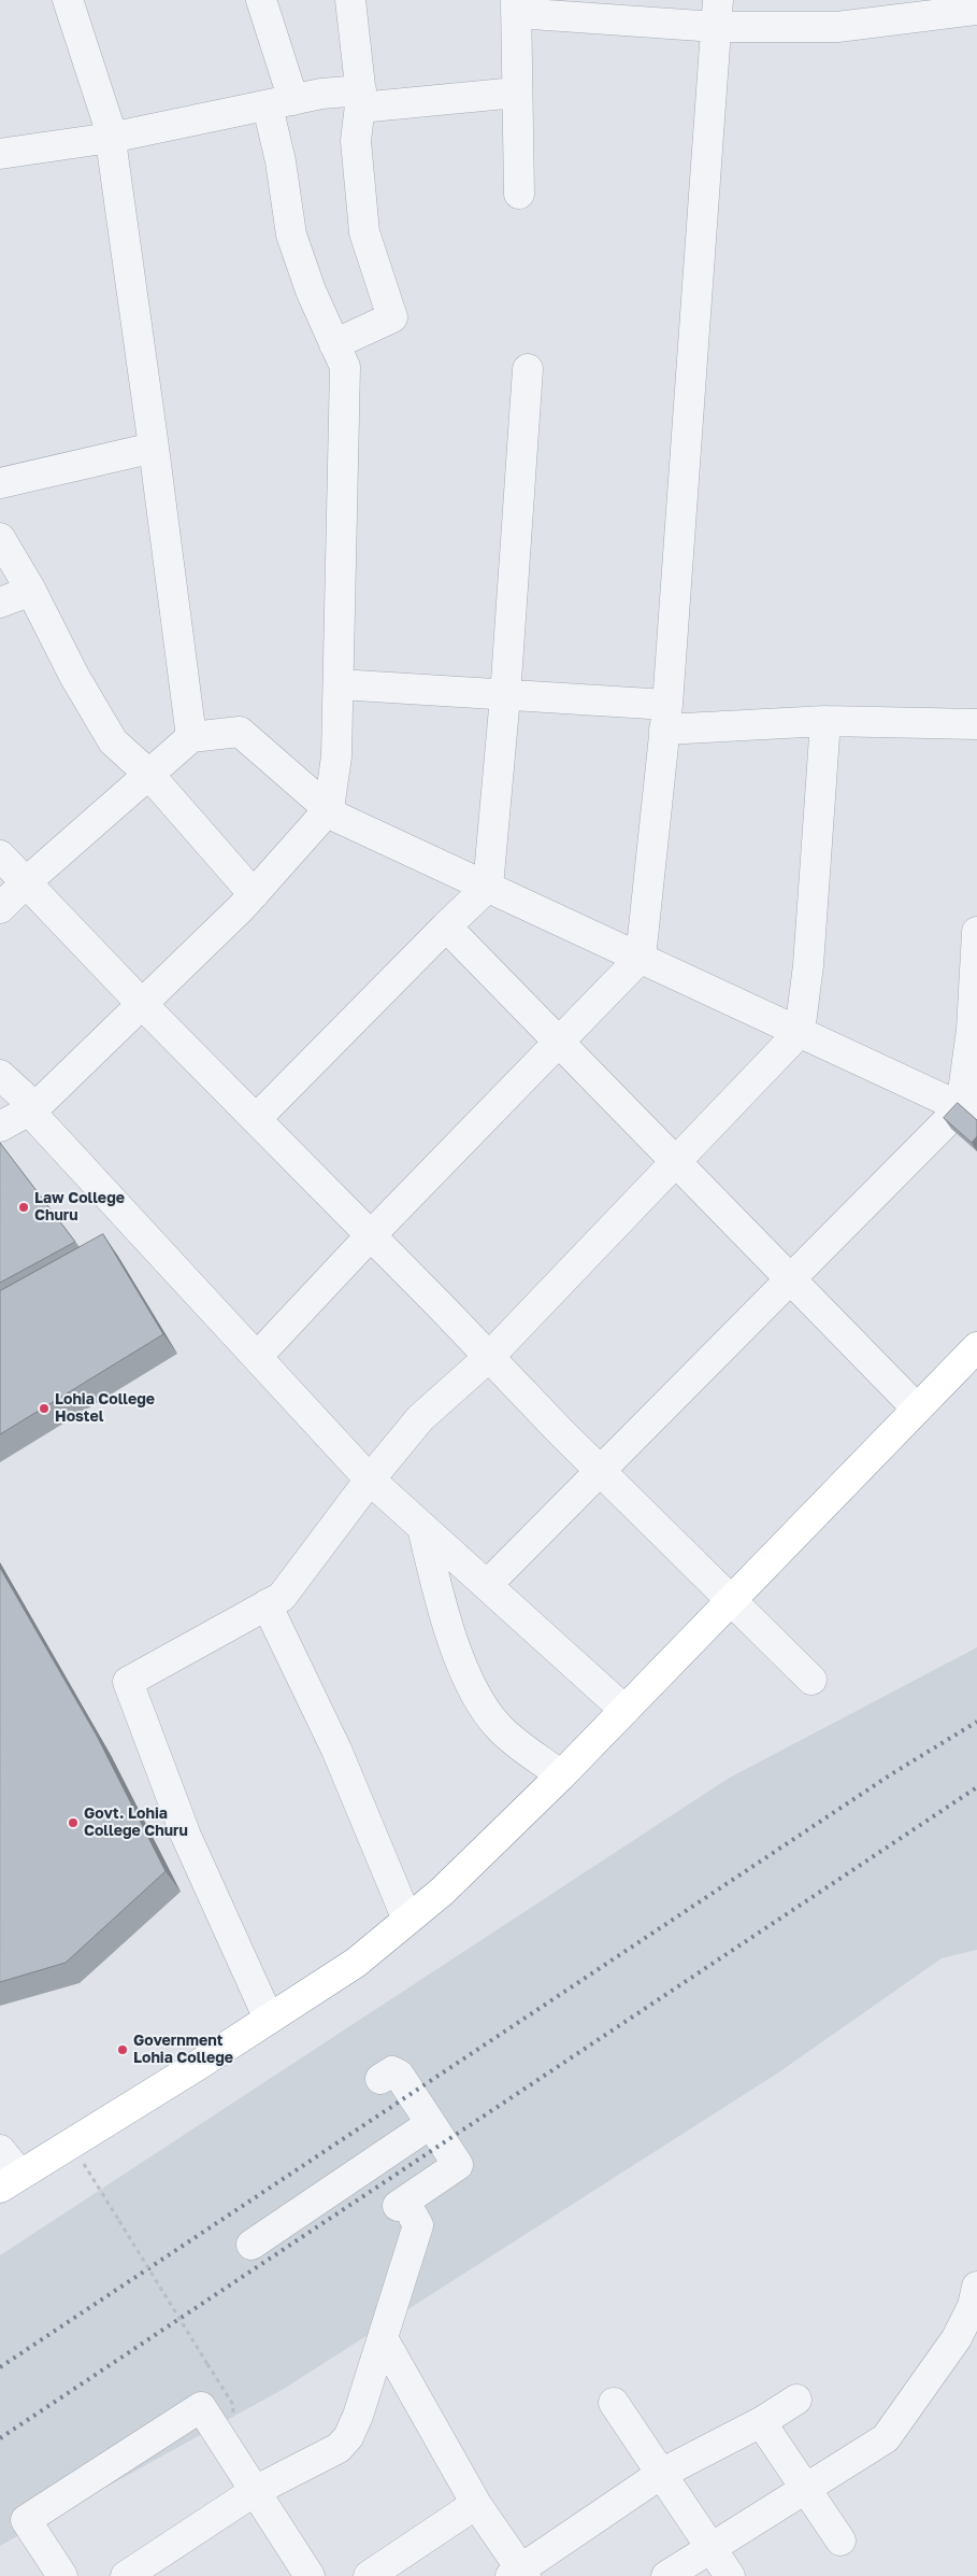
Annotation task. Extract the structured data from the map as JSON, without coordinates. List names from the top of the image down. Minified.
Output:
{"places":["Law College Churu","Lohia College Hostel","Govt. Lohia College Churu","Government Lohia College"]}
